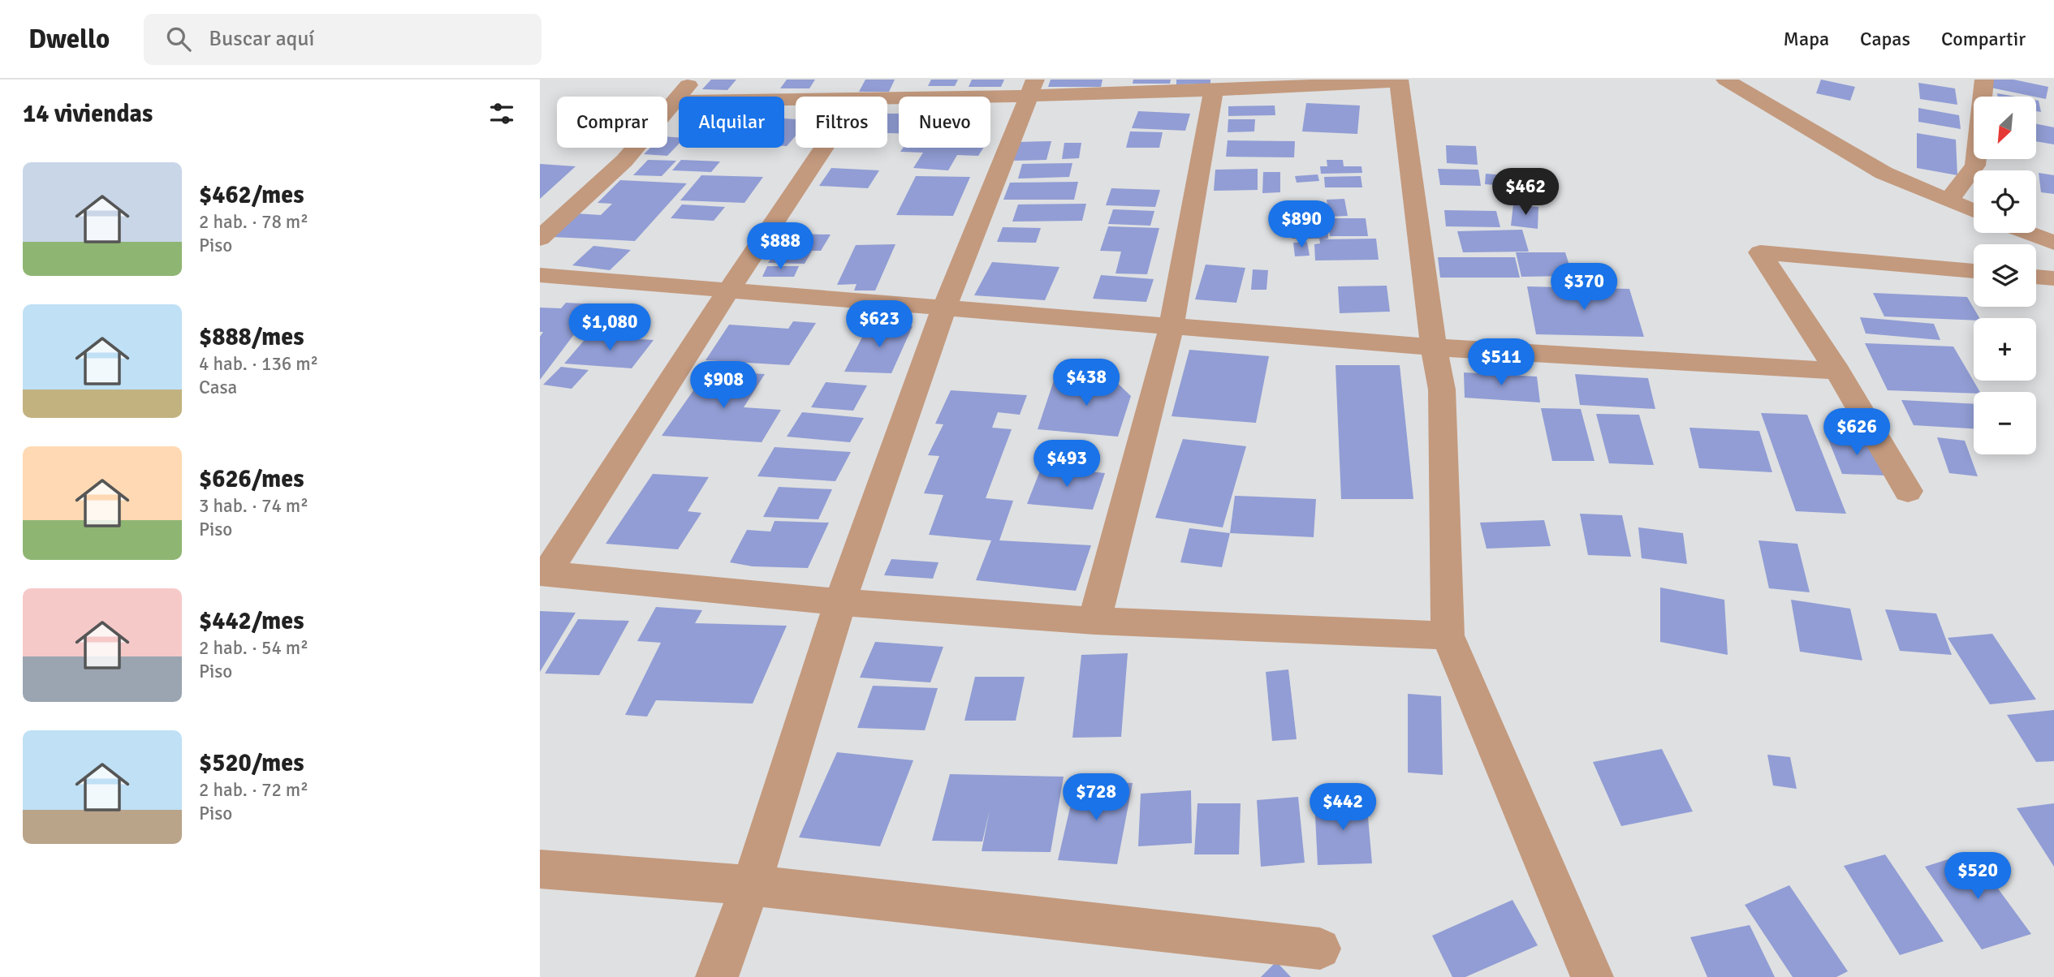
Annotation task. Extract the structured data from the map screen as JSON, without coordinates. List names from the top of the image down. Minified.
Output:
{"north":"bottom left","page":{"header":"Dwello","search":"Buscar aquí","nav":["Mapa","Capas","Compartir"],"heading":"14 viviendas","map_buttons":["+","−"],"chip":["Comprar","Alquilar","Filtros","Nuevo"],"list":[{"name":"$462/mes","note":"2 hab. · 78 m² · Piso"},{"name":"$888/mes","note":"4 hab. · 136 m² · Casa"},{"name":"$626/mes","note":"3 hab. · 74 m² · Piso"},{"name":"$442/mes","note":"2 hab. · 54 m² · Piso"},{"name":"$520/mes","note":"2 hab. · 72 m² · Piso"}],"price":["$462","$890","$888","$370","$623","$1,080","$511","$438","$908","$626","$493","$728","$442","$520"]}}
